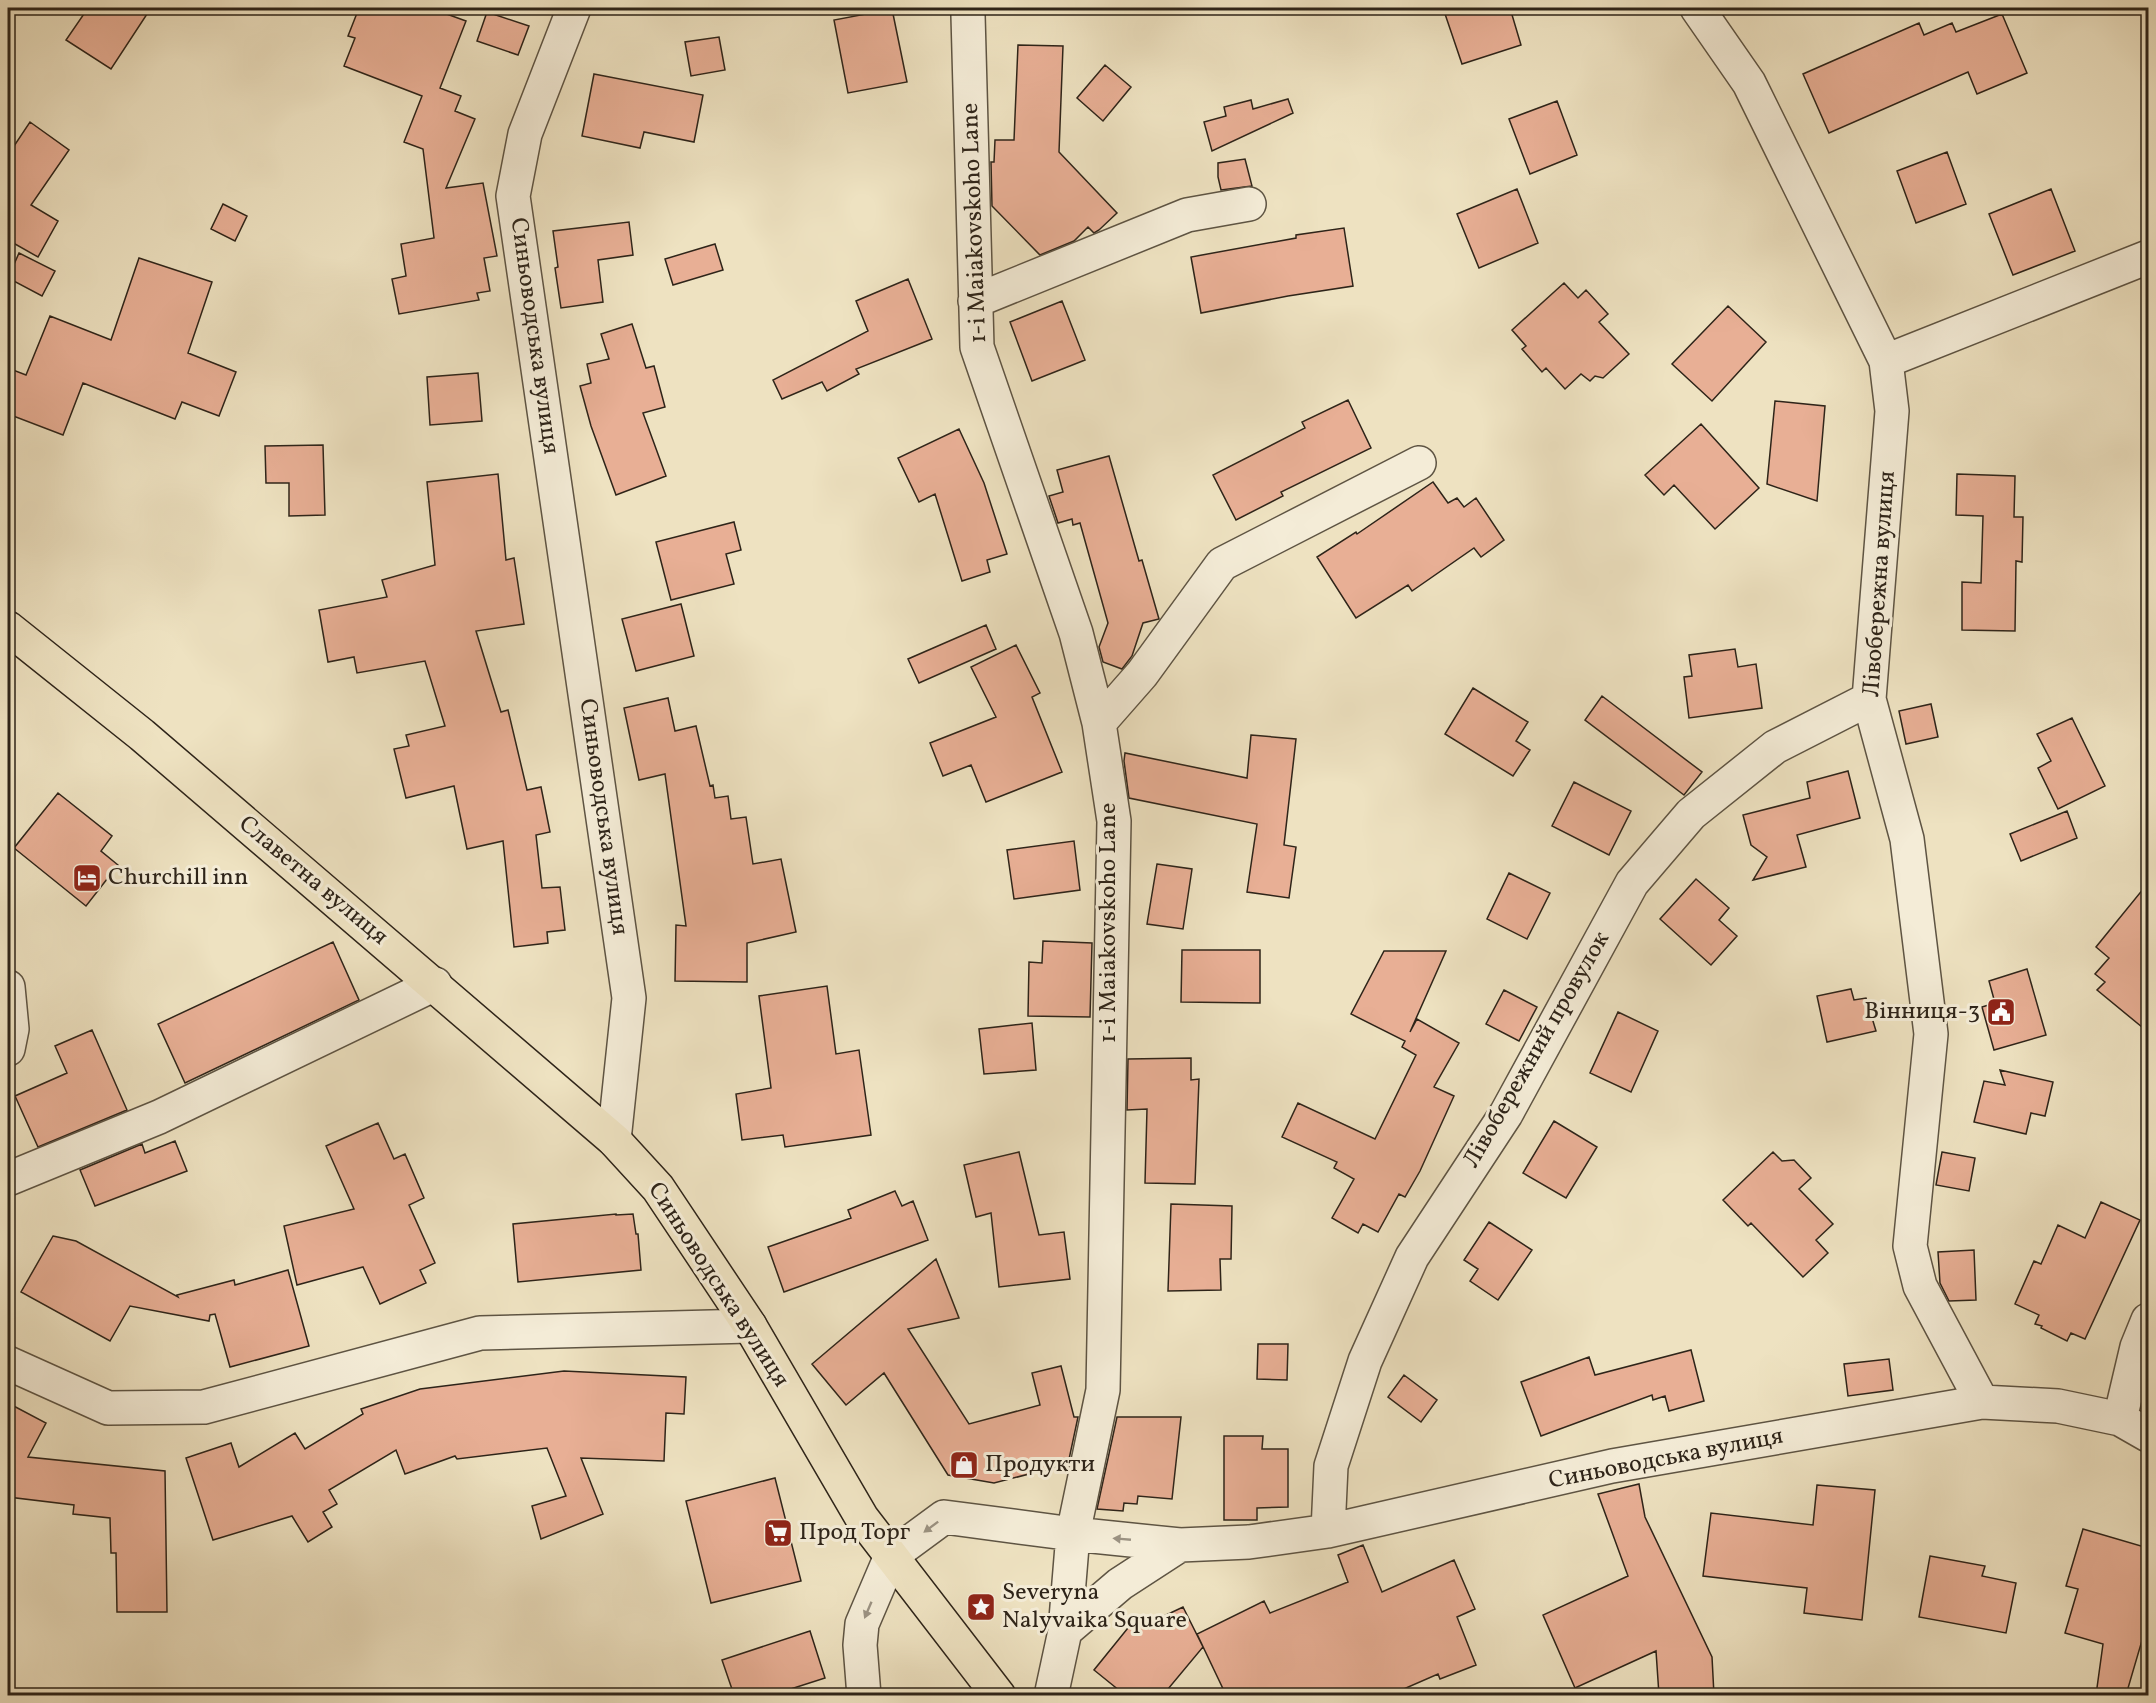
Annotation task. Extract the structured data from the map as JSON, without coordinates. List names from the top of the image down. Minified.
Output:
{"streets":{"main road":["Синьоводська вулиця","Славетна вулиця"],"street":["1-i Maiakovskoho Lane","Лівобережна вулиця","Лівобережний провулок"]},"crossings":[["1-i Maiakovskoho Lane","Синьоводська вулиця"],["Синьоводська вулиця","Лівобережна вулиця"],["Синьоводська вулиця","Славетна вулиця"],["Синьоводська вулиця","Лівобережний провулок"],["Лівобережна вулиця","Лівобережний провулок"]],"places":{"hotel":["Churchill inn"],"public building":["Вінниця-3"],"shop":["Продукти"],"supermarket":["Прод Торг"],"place":["Severyna Nalyvaika Square"]}}
